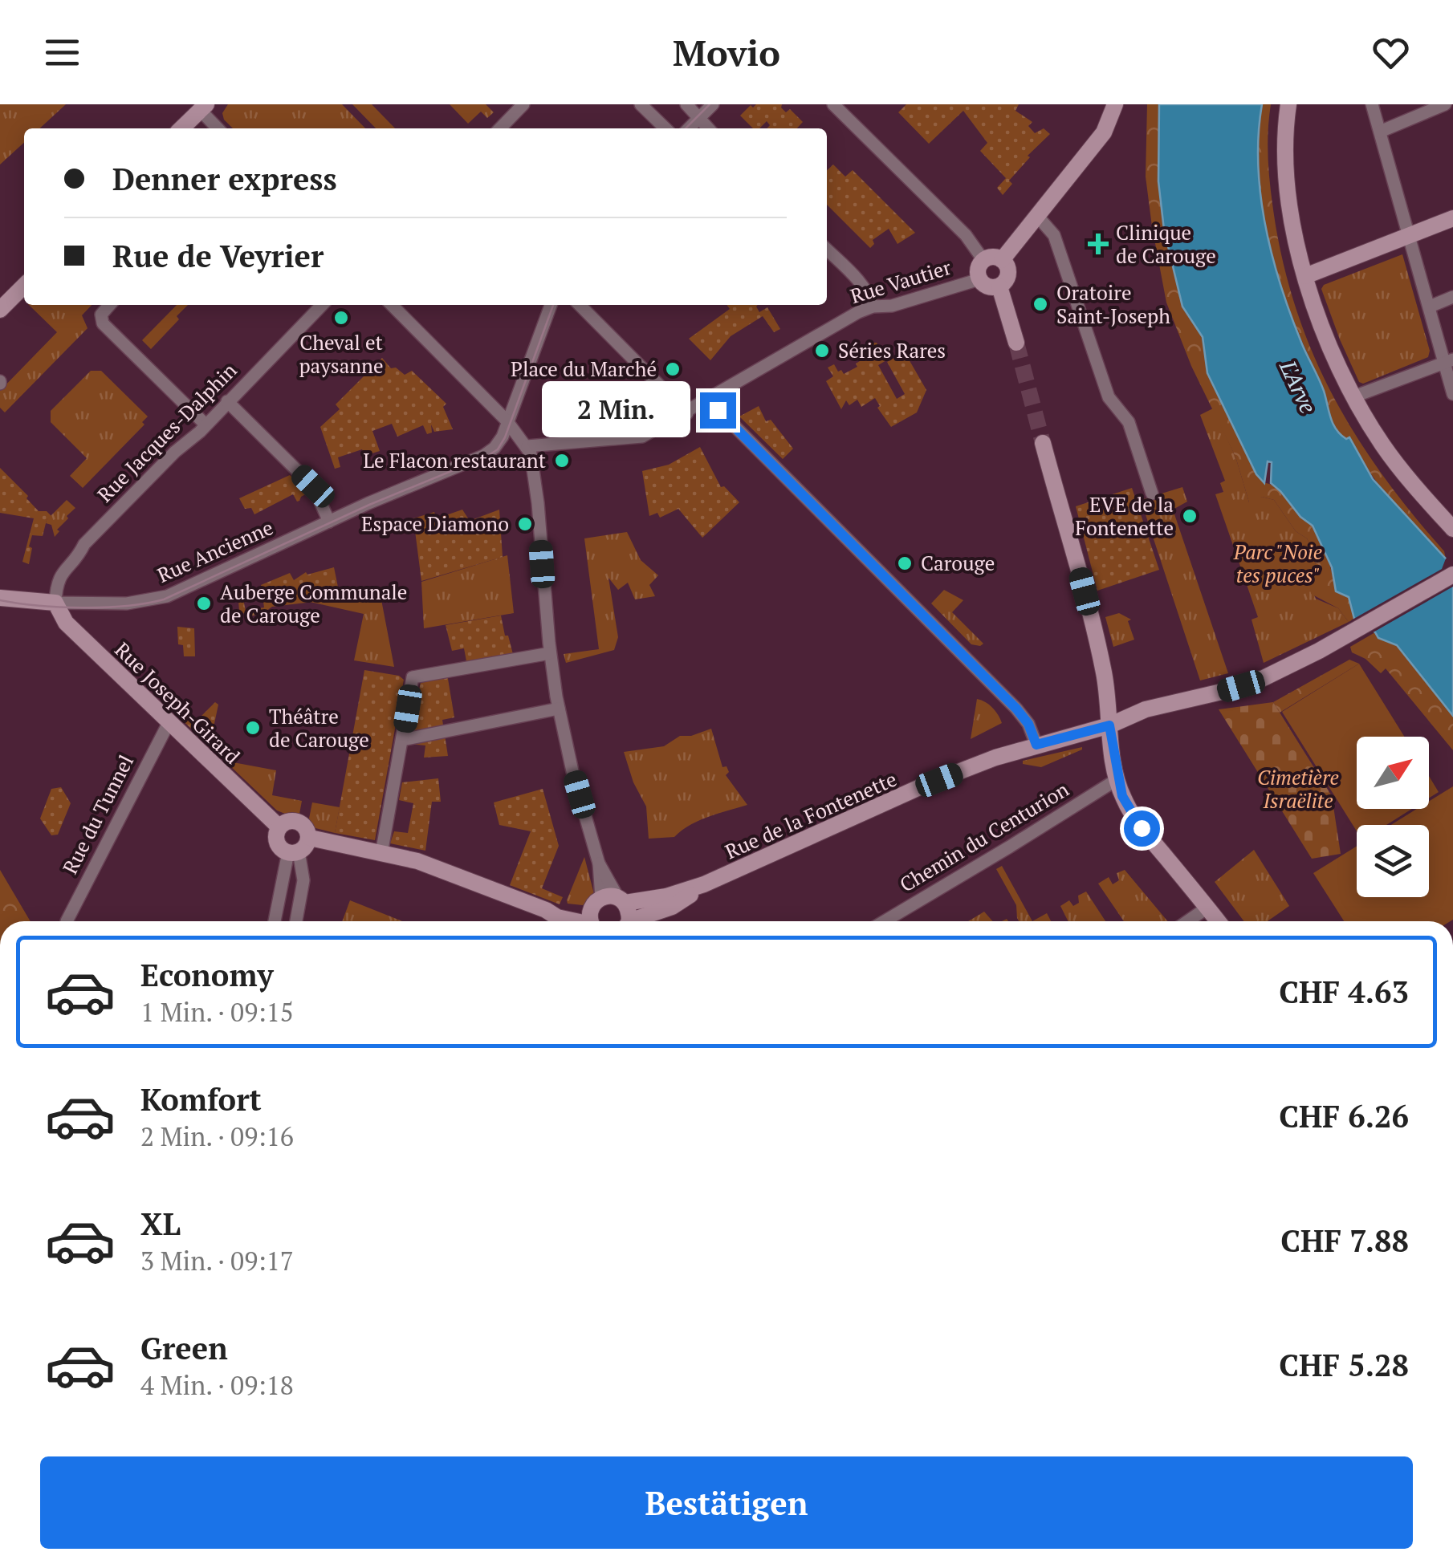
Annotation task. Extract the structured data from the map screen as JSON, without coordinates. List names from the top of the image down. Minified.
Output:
{"streets":{"street":["Rue Vautier","Rue Jacques-Dalphin","Rue Ancienne","Rue Joseph-Girard","Rue du Tunnel","Rue de la Fontenette","Chemin du Centurion"]},"crossings":[["Rue Jacques-Dalphin","Rue Ancienne"],["Rue Jacques-Dalphin","Rue Joseph-Girard"],["Rue Ancienne","Rue Joseph-Girard"],["Rue Joseph-Girard","Rue du Tunnel"]],"water":["L'Arve"],"parks":["Parc \"Noie tes puces\"","Cimetière Israëlite"],"places":{"health":["Clinique de Carouge"],"other":["Oratoire Saint-Joseph","Cheval et paysanne","Séries Rares","Place du Marché","Le Flacon restaurant","EVE de la Fontenette","Espace Diamono","Carouge","Auberge Communale de Carouge","Théâtre de Carouge"]},"north":"top right","page":{"header":"Movio","banner":["Denner express","Rue de Veyrier"],"bubble":"2 Min.","list":[{"name":"Economy","note":"1 Min. · 09:15","value":"CHF 4.63"},{"name":"Komfort","note":"2 Min. · 09:16","value":"CHF 6.26"},{"name":"XL","note":"3 Min. · 09:17","value":"CHF 7.88"},{"name":"Green","note":"4 Min. · 09:18","value":"CHF 5.28"}],"buttons":"Bestätigen"}}
